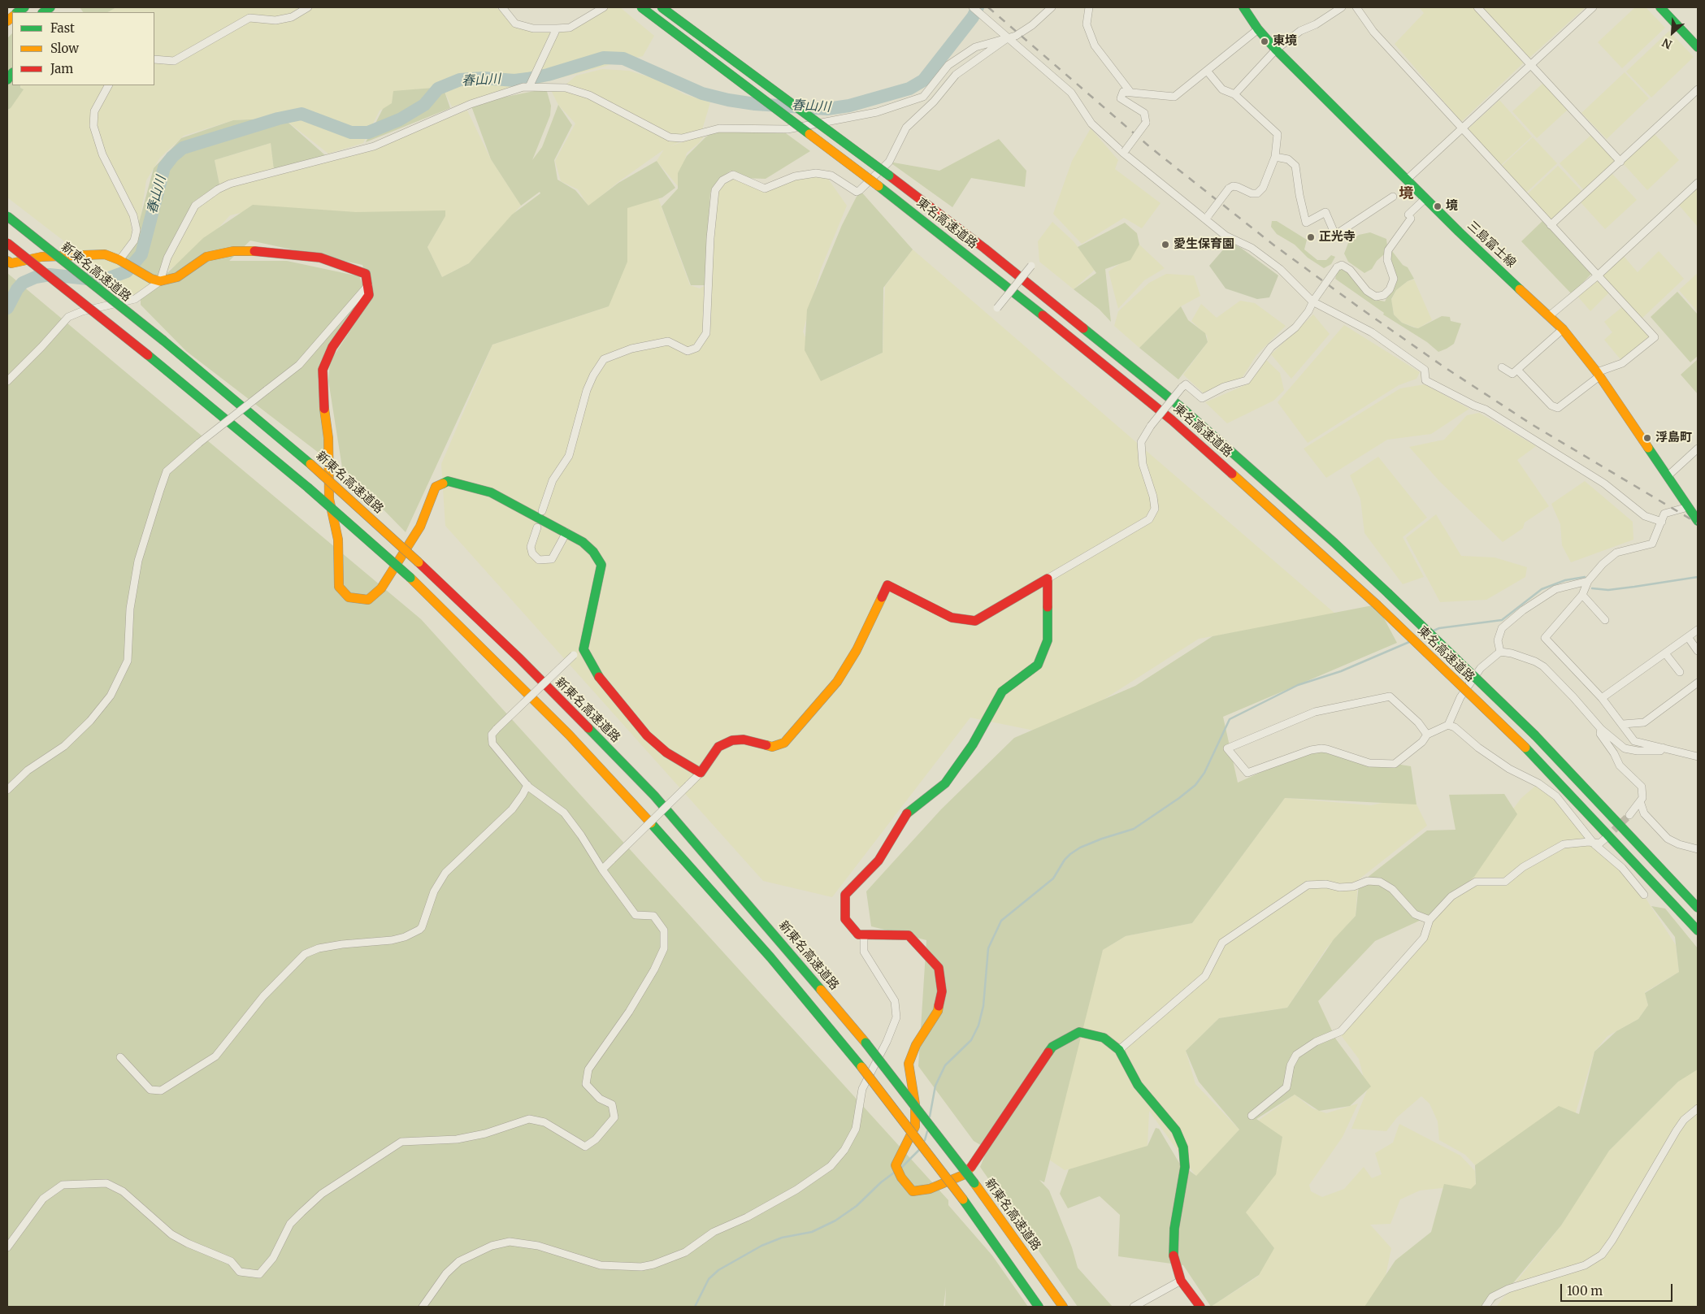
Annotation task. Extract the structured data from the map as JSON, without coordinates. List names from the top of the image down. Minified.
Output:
{"streets":{"main road":["東名高速道路","三島富士線","新東名高速道路"]},"districts":["境"],"water":["春山川"],"places":["東境","境","正光寺","愛生保育園","浮島町"],"legend":["Fast","Slow","Jam"],"scale_bar":"100 m","north":"bottom left"}
